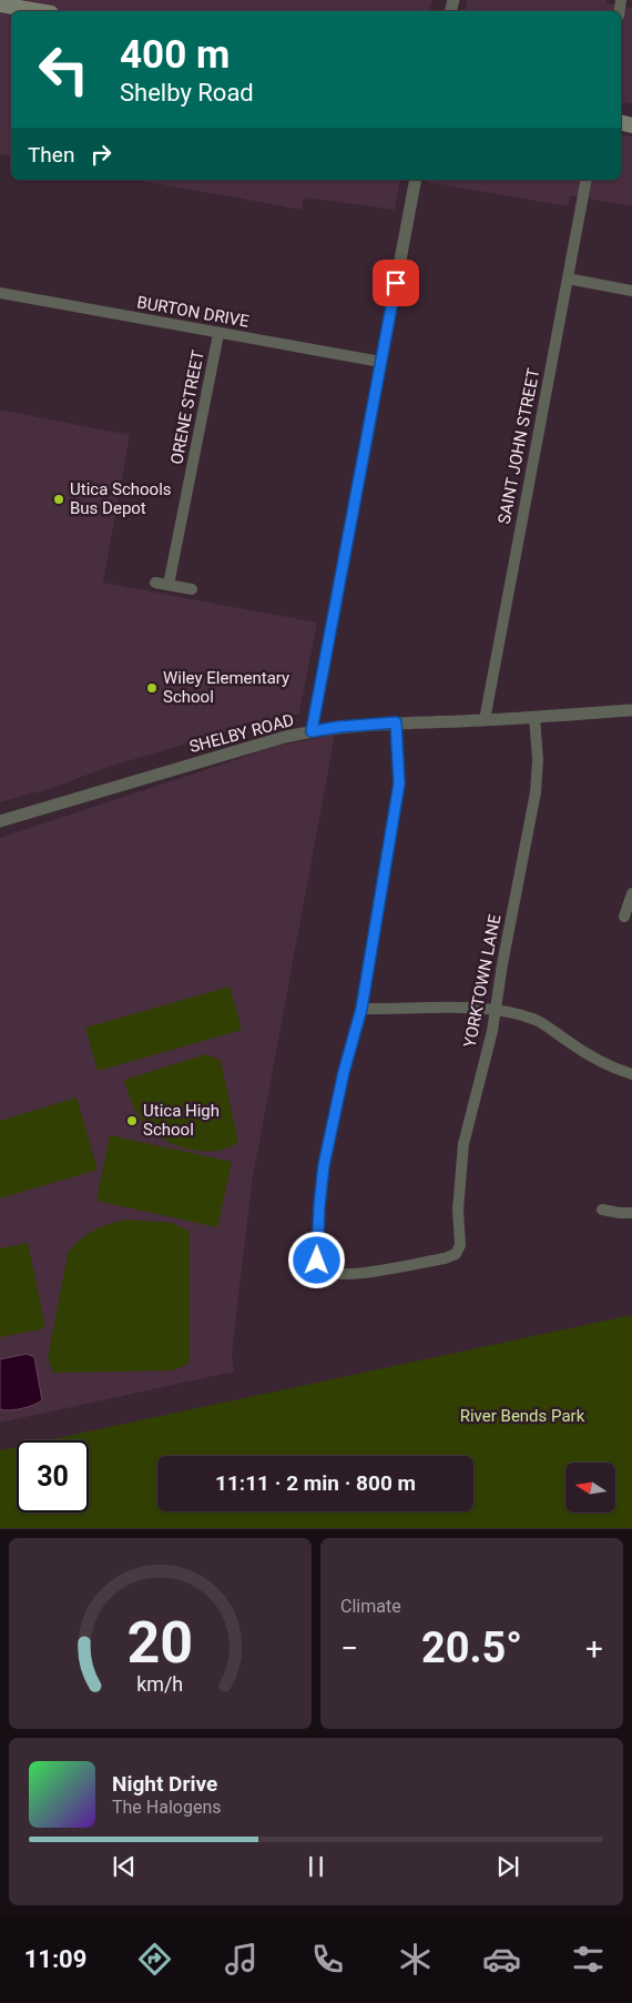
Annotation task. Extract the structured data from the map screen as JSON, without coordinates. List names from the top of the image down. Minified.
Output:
{"streets":{"street":["BURTON DRIVE","ORENE STREET","SAINT JOHN STREET","SHELBY ROAD","YORKTOWN LANE"]},"crossings":[["BURTON DRIVE","ORENE STREET"],["SAINT JOHN STREET","SHELBY ROAD"],["SHELBY ROAD","YORKTOWN LANE"]],"parks":["River Bends Park"],"places":["Utica Schools Bus Depot","Wiley Elementary School","Utica High School"],"north":"left","page":{"turn":["400 m","Shelby Road"],"then":"Then","limit":"30","trip":"11:11 · 2 min · 800 m","tile":"Climate","heat":["−","20.5°","+"],"song":["Night Drive","The Halogens"],"tabs":"11:09","gauge":["20","km/h"]}}
